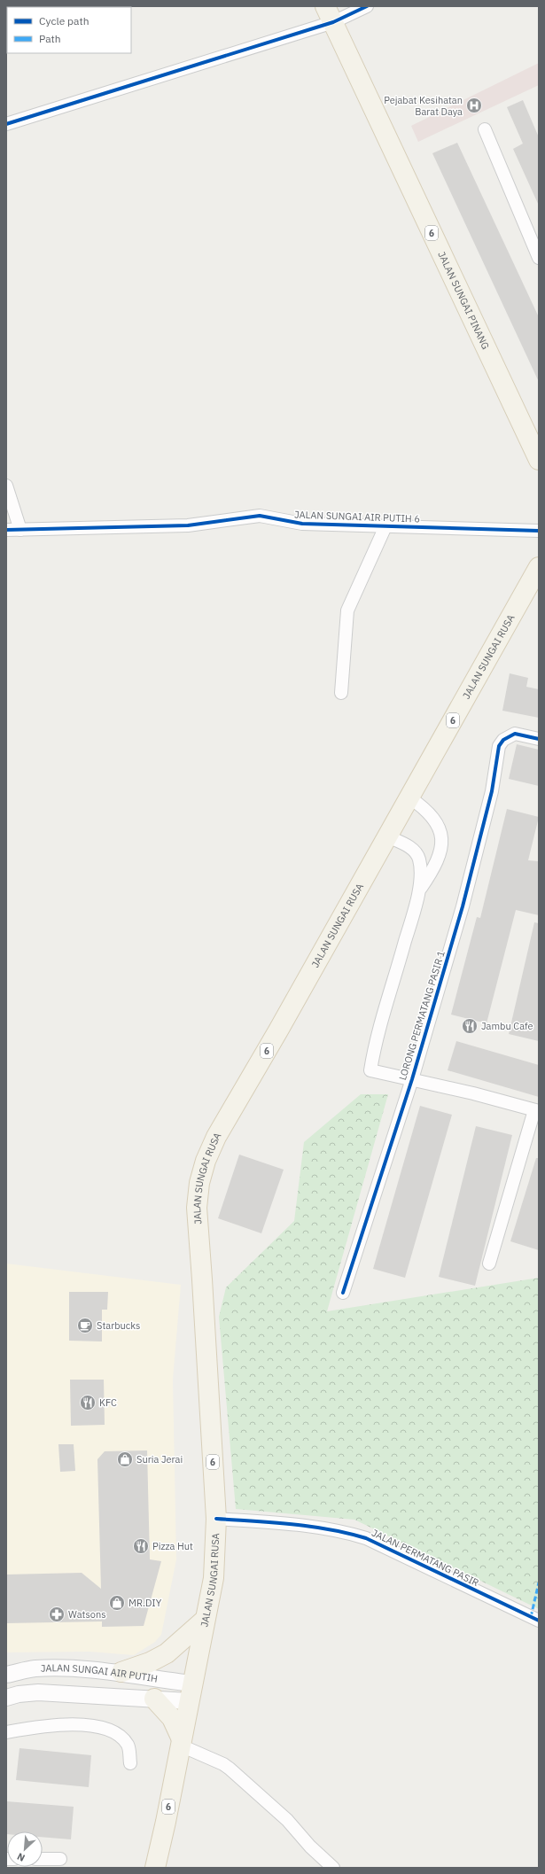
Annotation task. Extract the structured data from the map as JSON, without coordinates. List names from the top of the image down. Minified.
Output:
{"streets":{"main road":["6","JALAN SUNGAI PINANG","JALAN SUNGAI RUSA"],"street":["JALAN SUNGAI AIR PUTIH 6","LORONG PERMATANG PASIR 1","JALAN PERMATANG PASIR","JALAN SUNGAI AIR PUTIH"]},"crossings":[["JALAN SUNGAI RUSA","JALAN PERMATANG PASIR"],["JALAN SUNGAI RUSA","JALAN SUNGAI AIR PUTIH"]],"places":{"hospital":["Pejabat Kesihatan Barat Daya"],"restaurant":["Jambu Cafe","KFC","Pizza Hut"],"cafe":["Starbucks"],"shop":["Suria Jerai","MR.DIY"],"pharmacy":["Watsons"]},"legend":["Cycle path","Path"],"north":"bottom left"}
